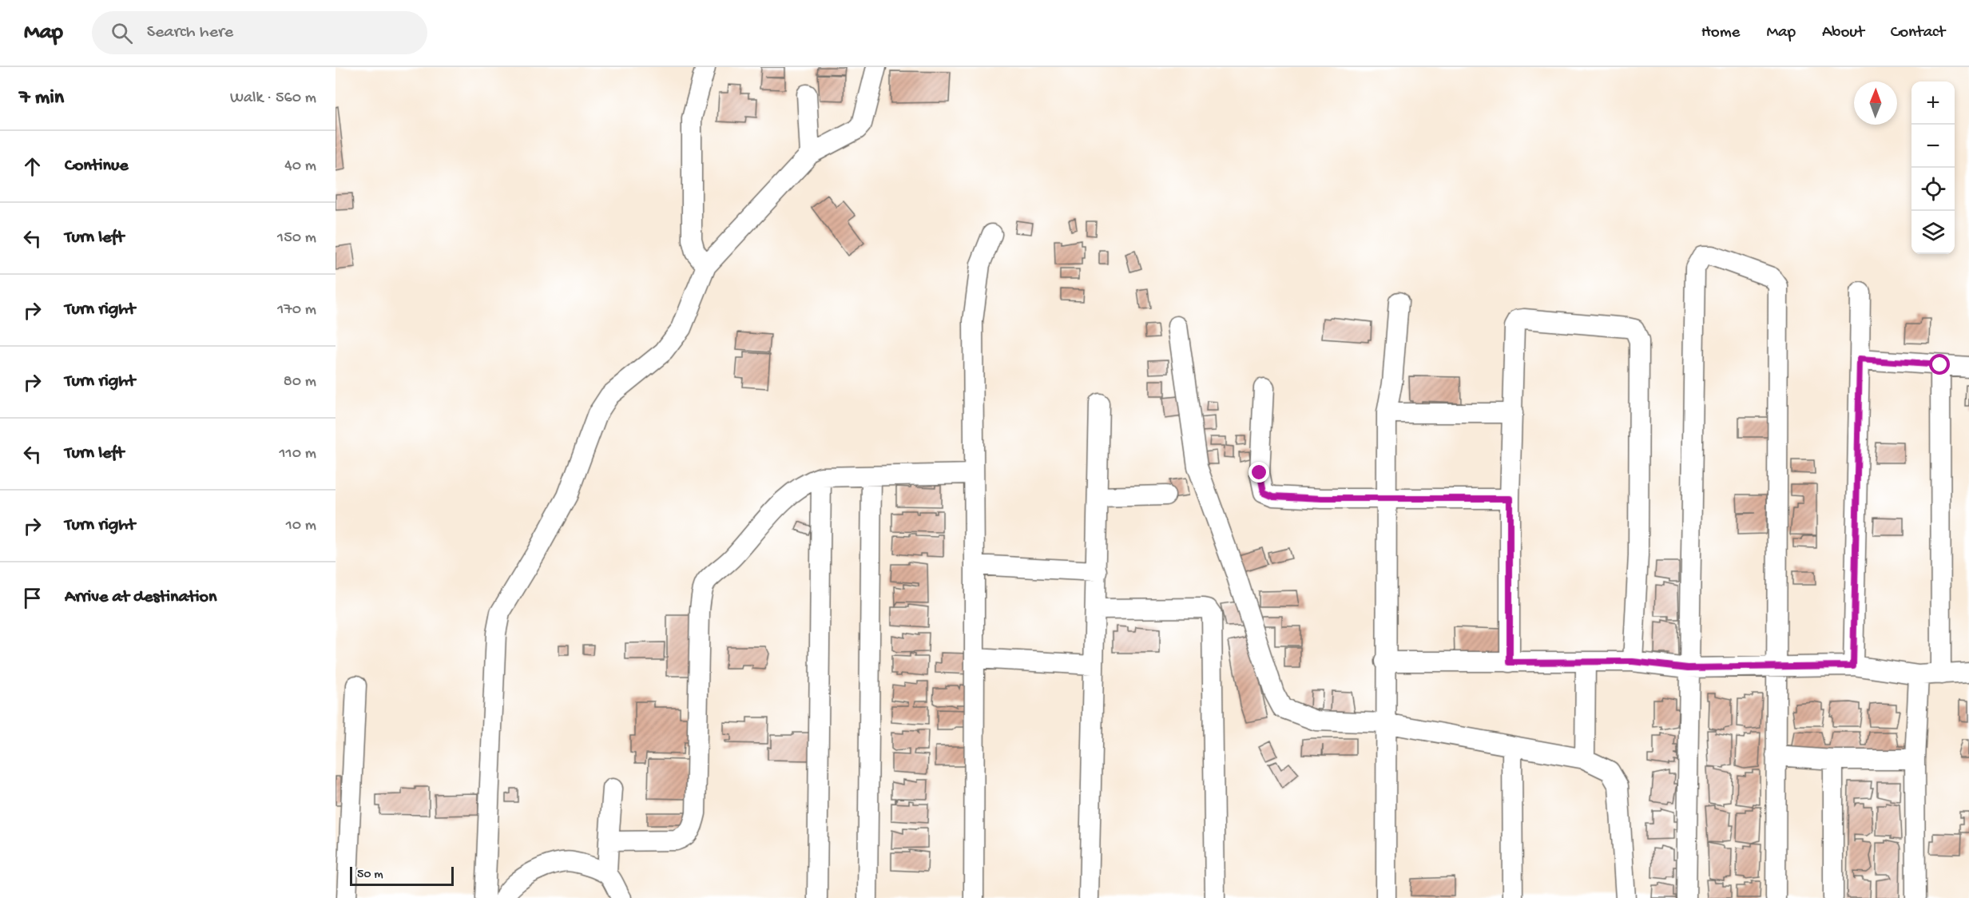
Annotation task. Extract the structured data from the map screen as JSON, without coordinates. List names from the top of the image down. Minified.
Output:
{"scale_bar":"50 m","north":"top","page":{"header":"Map","search":"Search here","nav":["Home","Map","About","Contact"],"heading":["7 min","Walk · 560 m"],"map_buttons":["+","−"],"list":[["Continue","40 m"],["Turn left","150 m"],["Turn right","170 m"],["Turn right","80 m"],["Turn left","110 m"],["Turn right","10 m"],"Arrive at destination"],"scale":"50 m"}}
